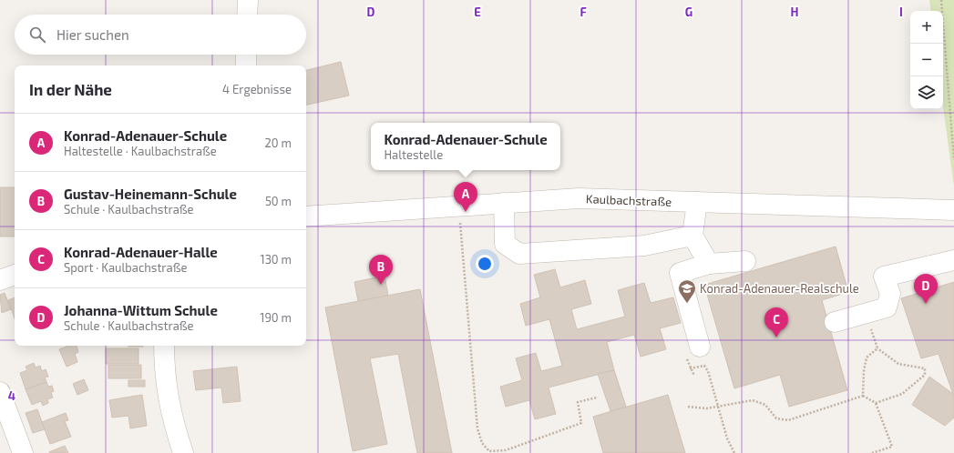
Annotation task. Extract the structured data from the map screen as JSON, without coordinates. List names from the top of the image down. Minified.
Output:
{"streets":{"street":["Kaulbachstraße"]},"places":{"school or university":["Konrad-Adenauer-Realschule"]},"page":{"map_buttons":["+","−"],"search":"Hier suchen","heading":["In der Nähe","4 Ergebnisse"],"list":[{"mark":"A","name":"Konrad-Adenauer-Schule","note":"Haltestelle · Kaulbachstraße","value":"20 m"},{"mark":"B","name":"Gustav-Heinemann-Schule","note":"Schule · Kaulbachstraße","value":"50 m"},{"mark":"C","name":"Konrad-Adenauer-Halle","note":"Sport · Kaulbachstraße","value":"130 m"},{"mark":"D","name":"Johanna-Wittum Schule","note":"Schule · Kaulbachstraße","value":"190 m"}],"popup":["Konrad-Adenauer-Schule","Haltestelle"],"pins":["A","B","D","C"]},"grid":{"columns":["D","E","F","G","H","I"],"rows":["4"]}}
